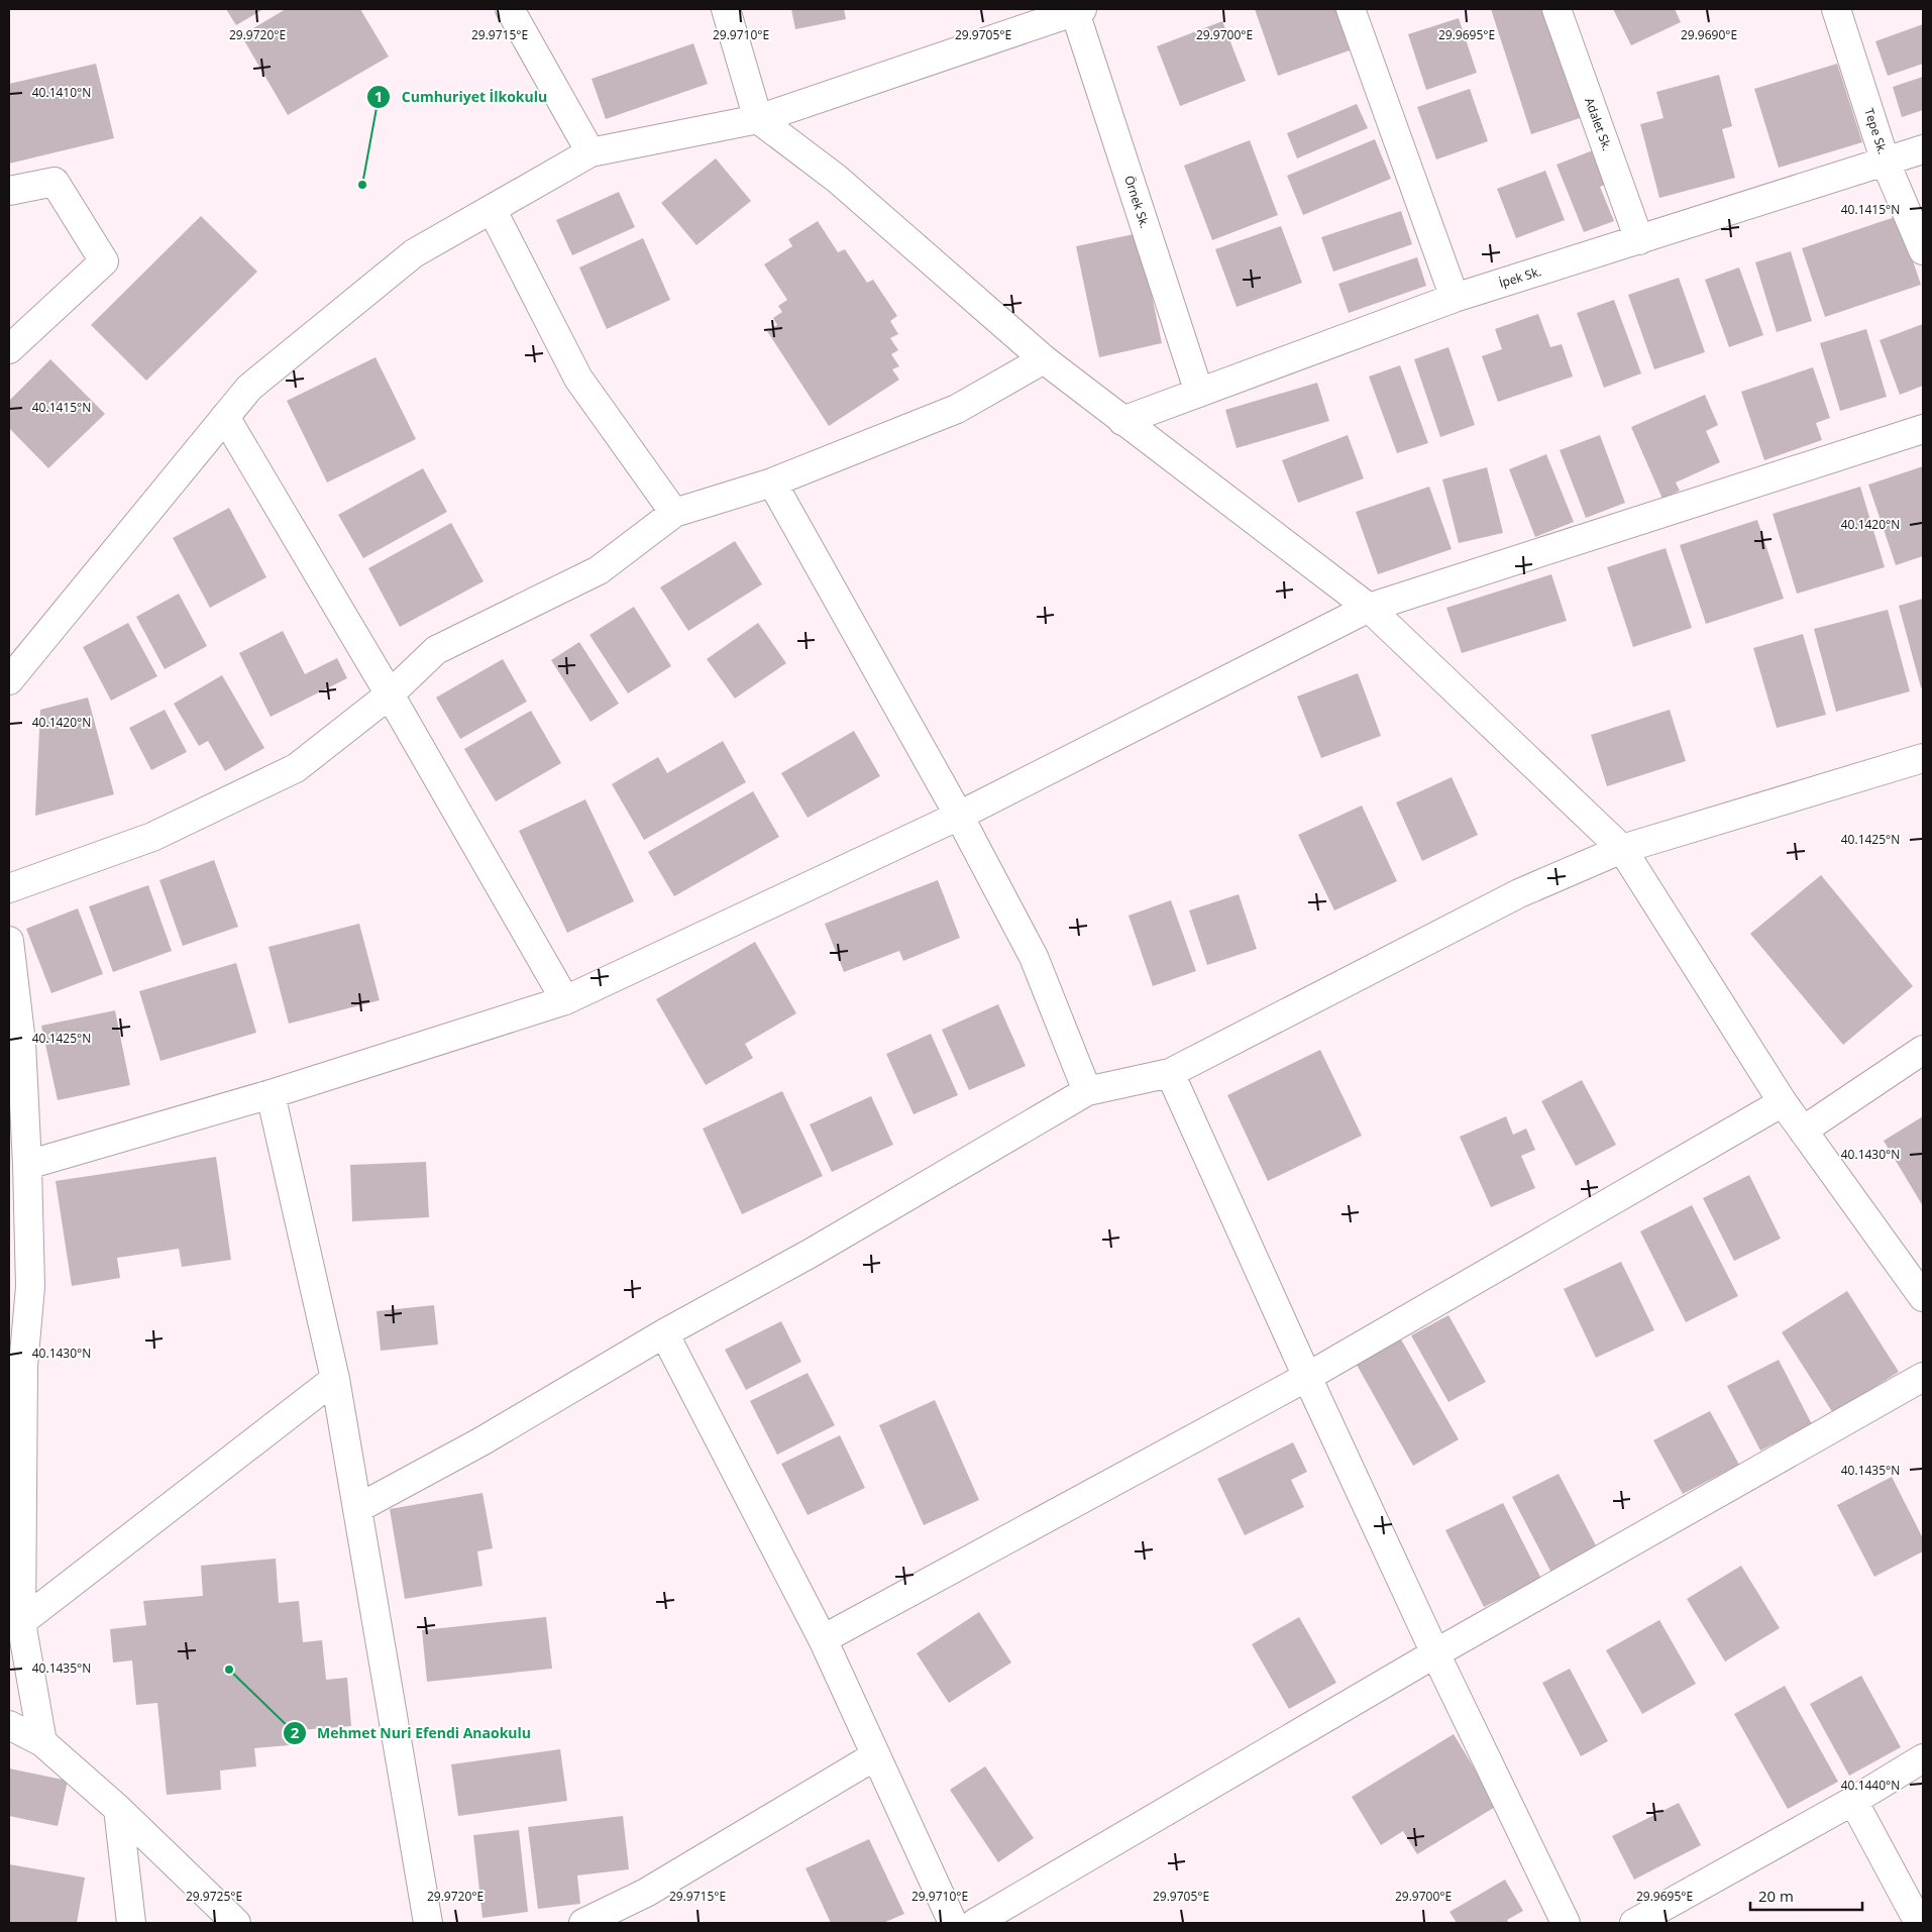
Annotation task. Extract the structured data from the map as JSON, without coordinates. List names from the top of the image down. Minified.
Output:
{"streets":{"street":["Adalet Sk.","Tepe Sk.","Örnek Sk.","İpek Sk."]},"crossings":[["Adalet Sk.","İpek Sk."],["Tepe Sk.","İpek Sk."],["Örnek Sk.","İpek Sk."]],"places":["Cumhuriyet İlkokulu","Mehmet Nuri Efendi Anaokulu"],"scale_bar":"20 m","coordinates":["29.9720°E","29.9715°E","29.9710°E","29.9705°E","29.9700°E","29.9695°E","29.9690°E","40.1410°N","40.1415°N","40.1420°N","40.1425°N","40.1430°N","40.1435°N","40.1440°N","29.9725°E"]}
